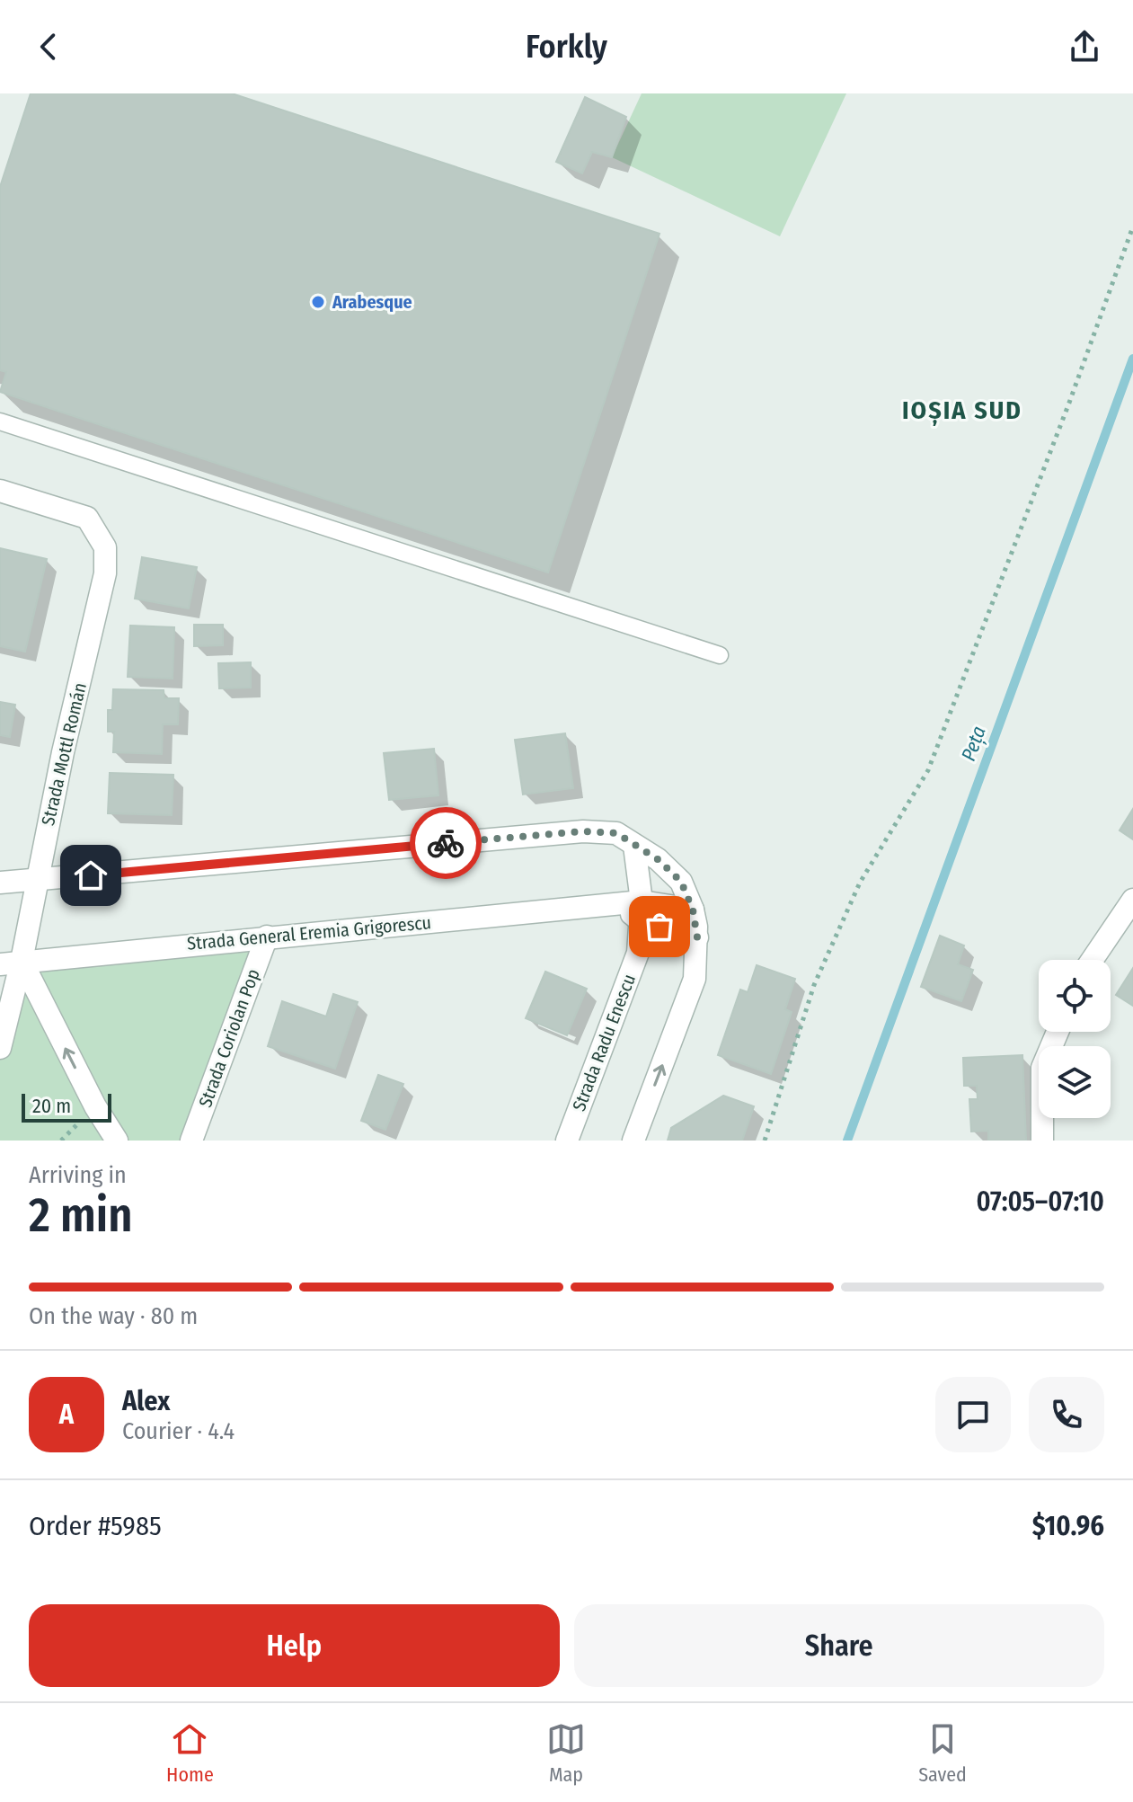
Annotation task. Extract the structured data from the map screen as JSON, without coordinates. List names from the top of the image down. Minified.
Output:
{"streets":{"street":["Strada Mottl Román","Strada General Eremia Grigorescu","Strada Coriolan Pop","Strada Radu Enescu"]},"crossings":[["Strada Mottl Román","Strada General Eremia Grigorescu"],["Strada General Eremia Grigorescu","Strada Coriolan Pop"],["Strada General Eremia Grigorescu","Strada Radu Enescu"]],"districts":["IOȘIA SUD"],"water":["Peța"],"places":["Arabesque"],"scale_bar":"20 m","page":{"header":"Forkly","scale":"20 m","heading":["2 min","Arriving in","07:05–07:10"],"panel":["Alex","Courier · 4.4","Order #5985","$10.96"],"bar":"On the way · 80 m","round":"A","buttons":["Help","Share"],"tabs":["Home","Map","Saved"]}}
